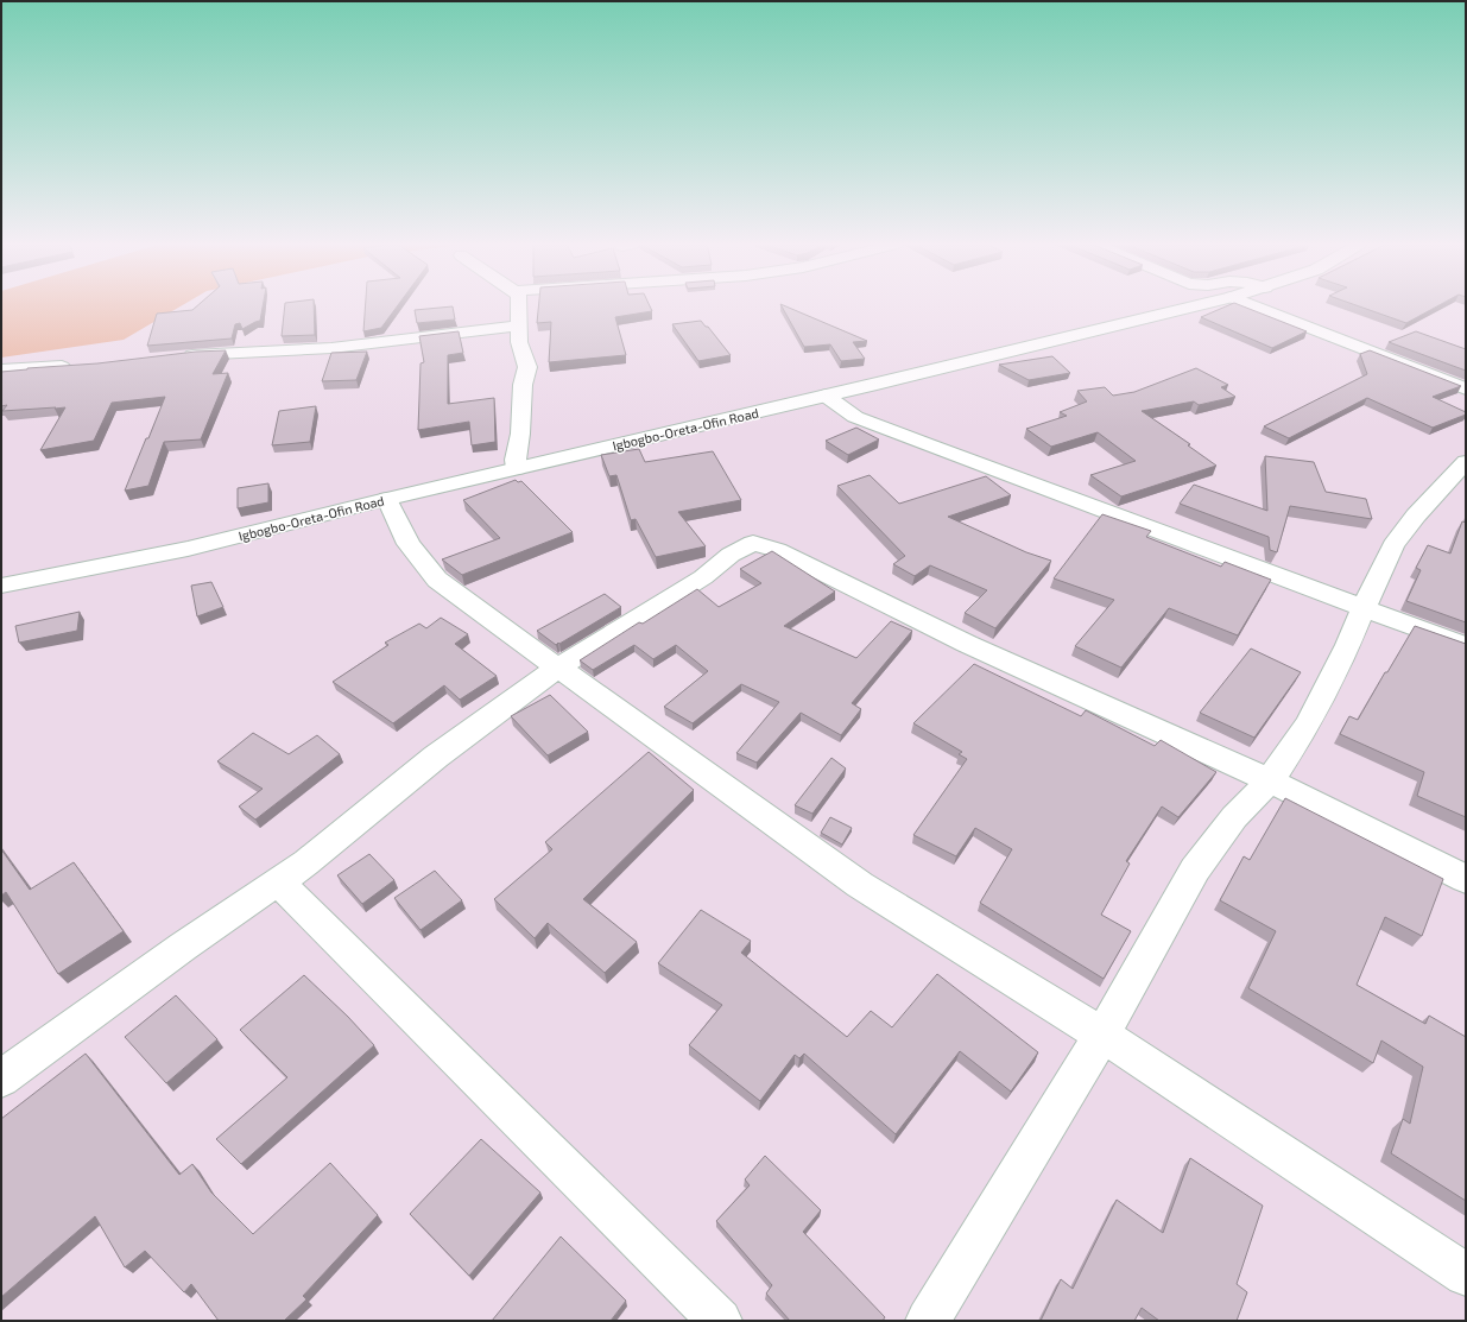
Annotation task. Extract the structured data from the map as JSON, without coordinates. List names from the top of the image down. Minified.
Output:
{"streets":{"street":["Igbogbo-Oreta-Ofin Road"]}}
